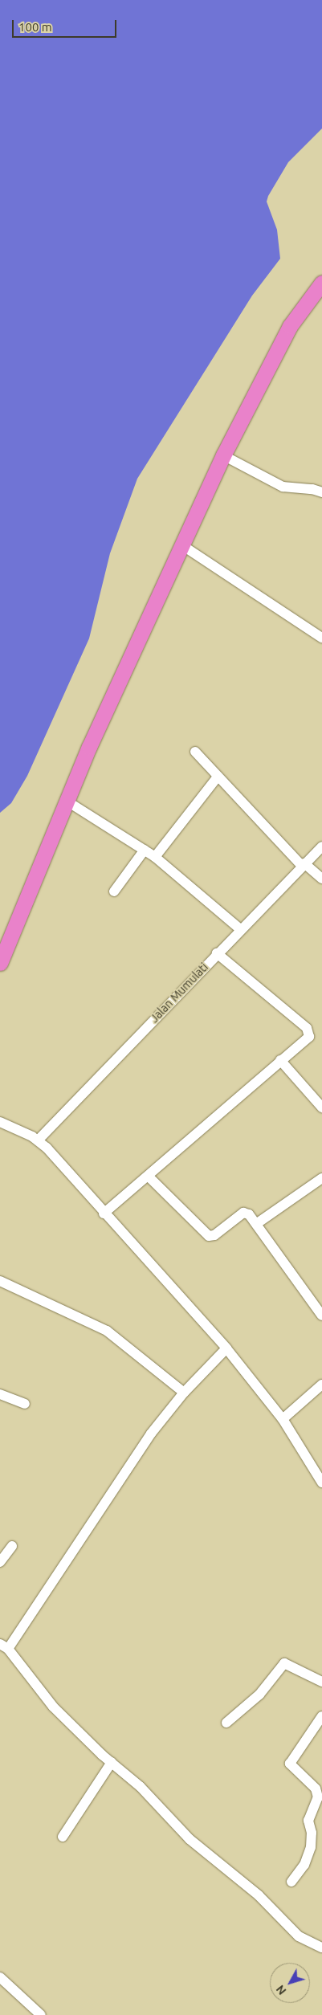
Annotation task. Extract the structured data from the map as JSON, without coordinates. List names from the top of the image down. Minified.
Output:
{"streets":{"street":["Jalan Mumulati"]},"scale_bar":"100 m","north":"bottom left"}
